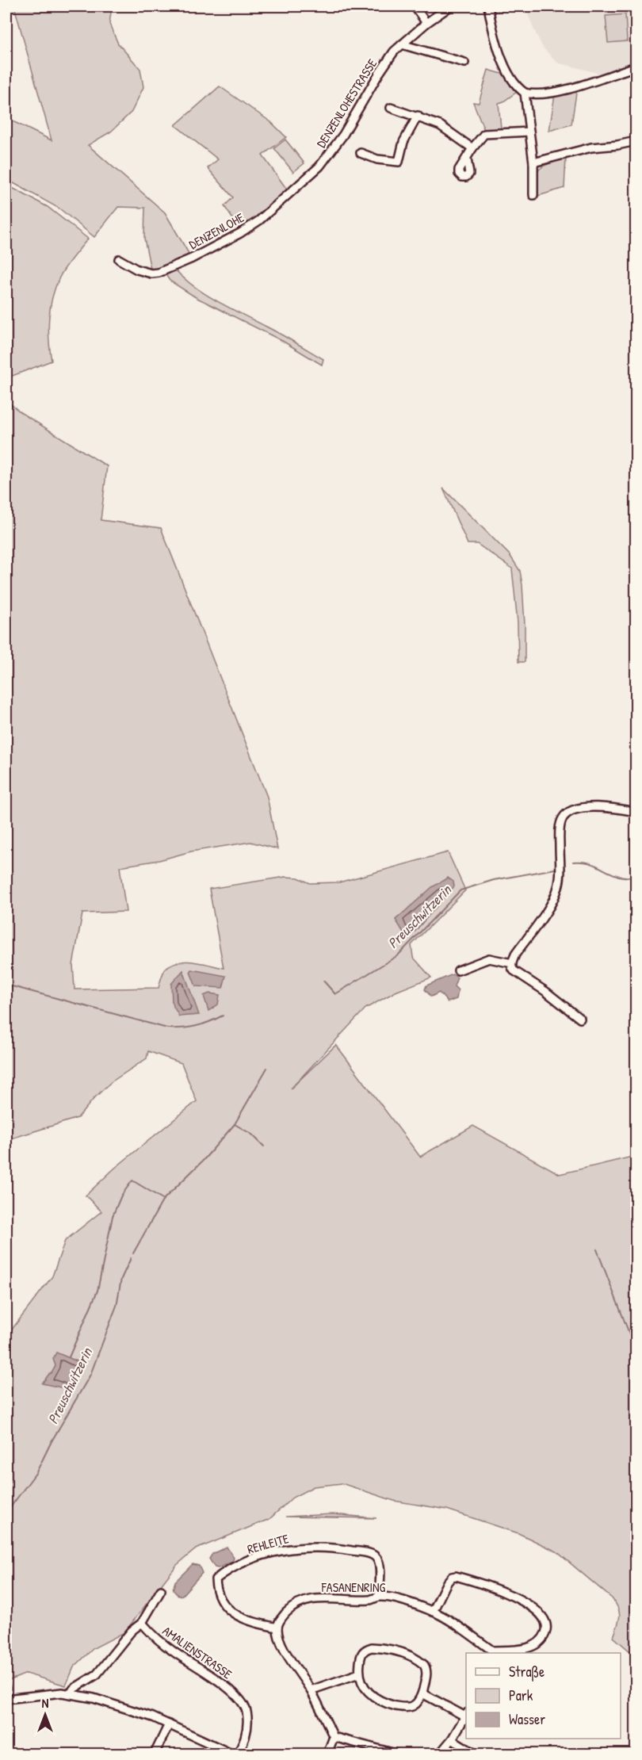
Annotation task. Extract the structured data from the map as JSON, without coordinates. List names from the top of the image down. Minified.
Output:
{"streets":{"street":["DENZENLOHESTRASSE","DENZENLOHE","REHLEITE","FASANENRING","AMALIENSTRASSE"]},"crossings":[["DENZENLOHESTRASSE","DENZENLOHE"],["REHLEITE","FASANENRING"]],"water":["Preuschwitzerin"],"legend":["Straße","Park","Wasser"],"north":"top"}
